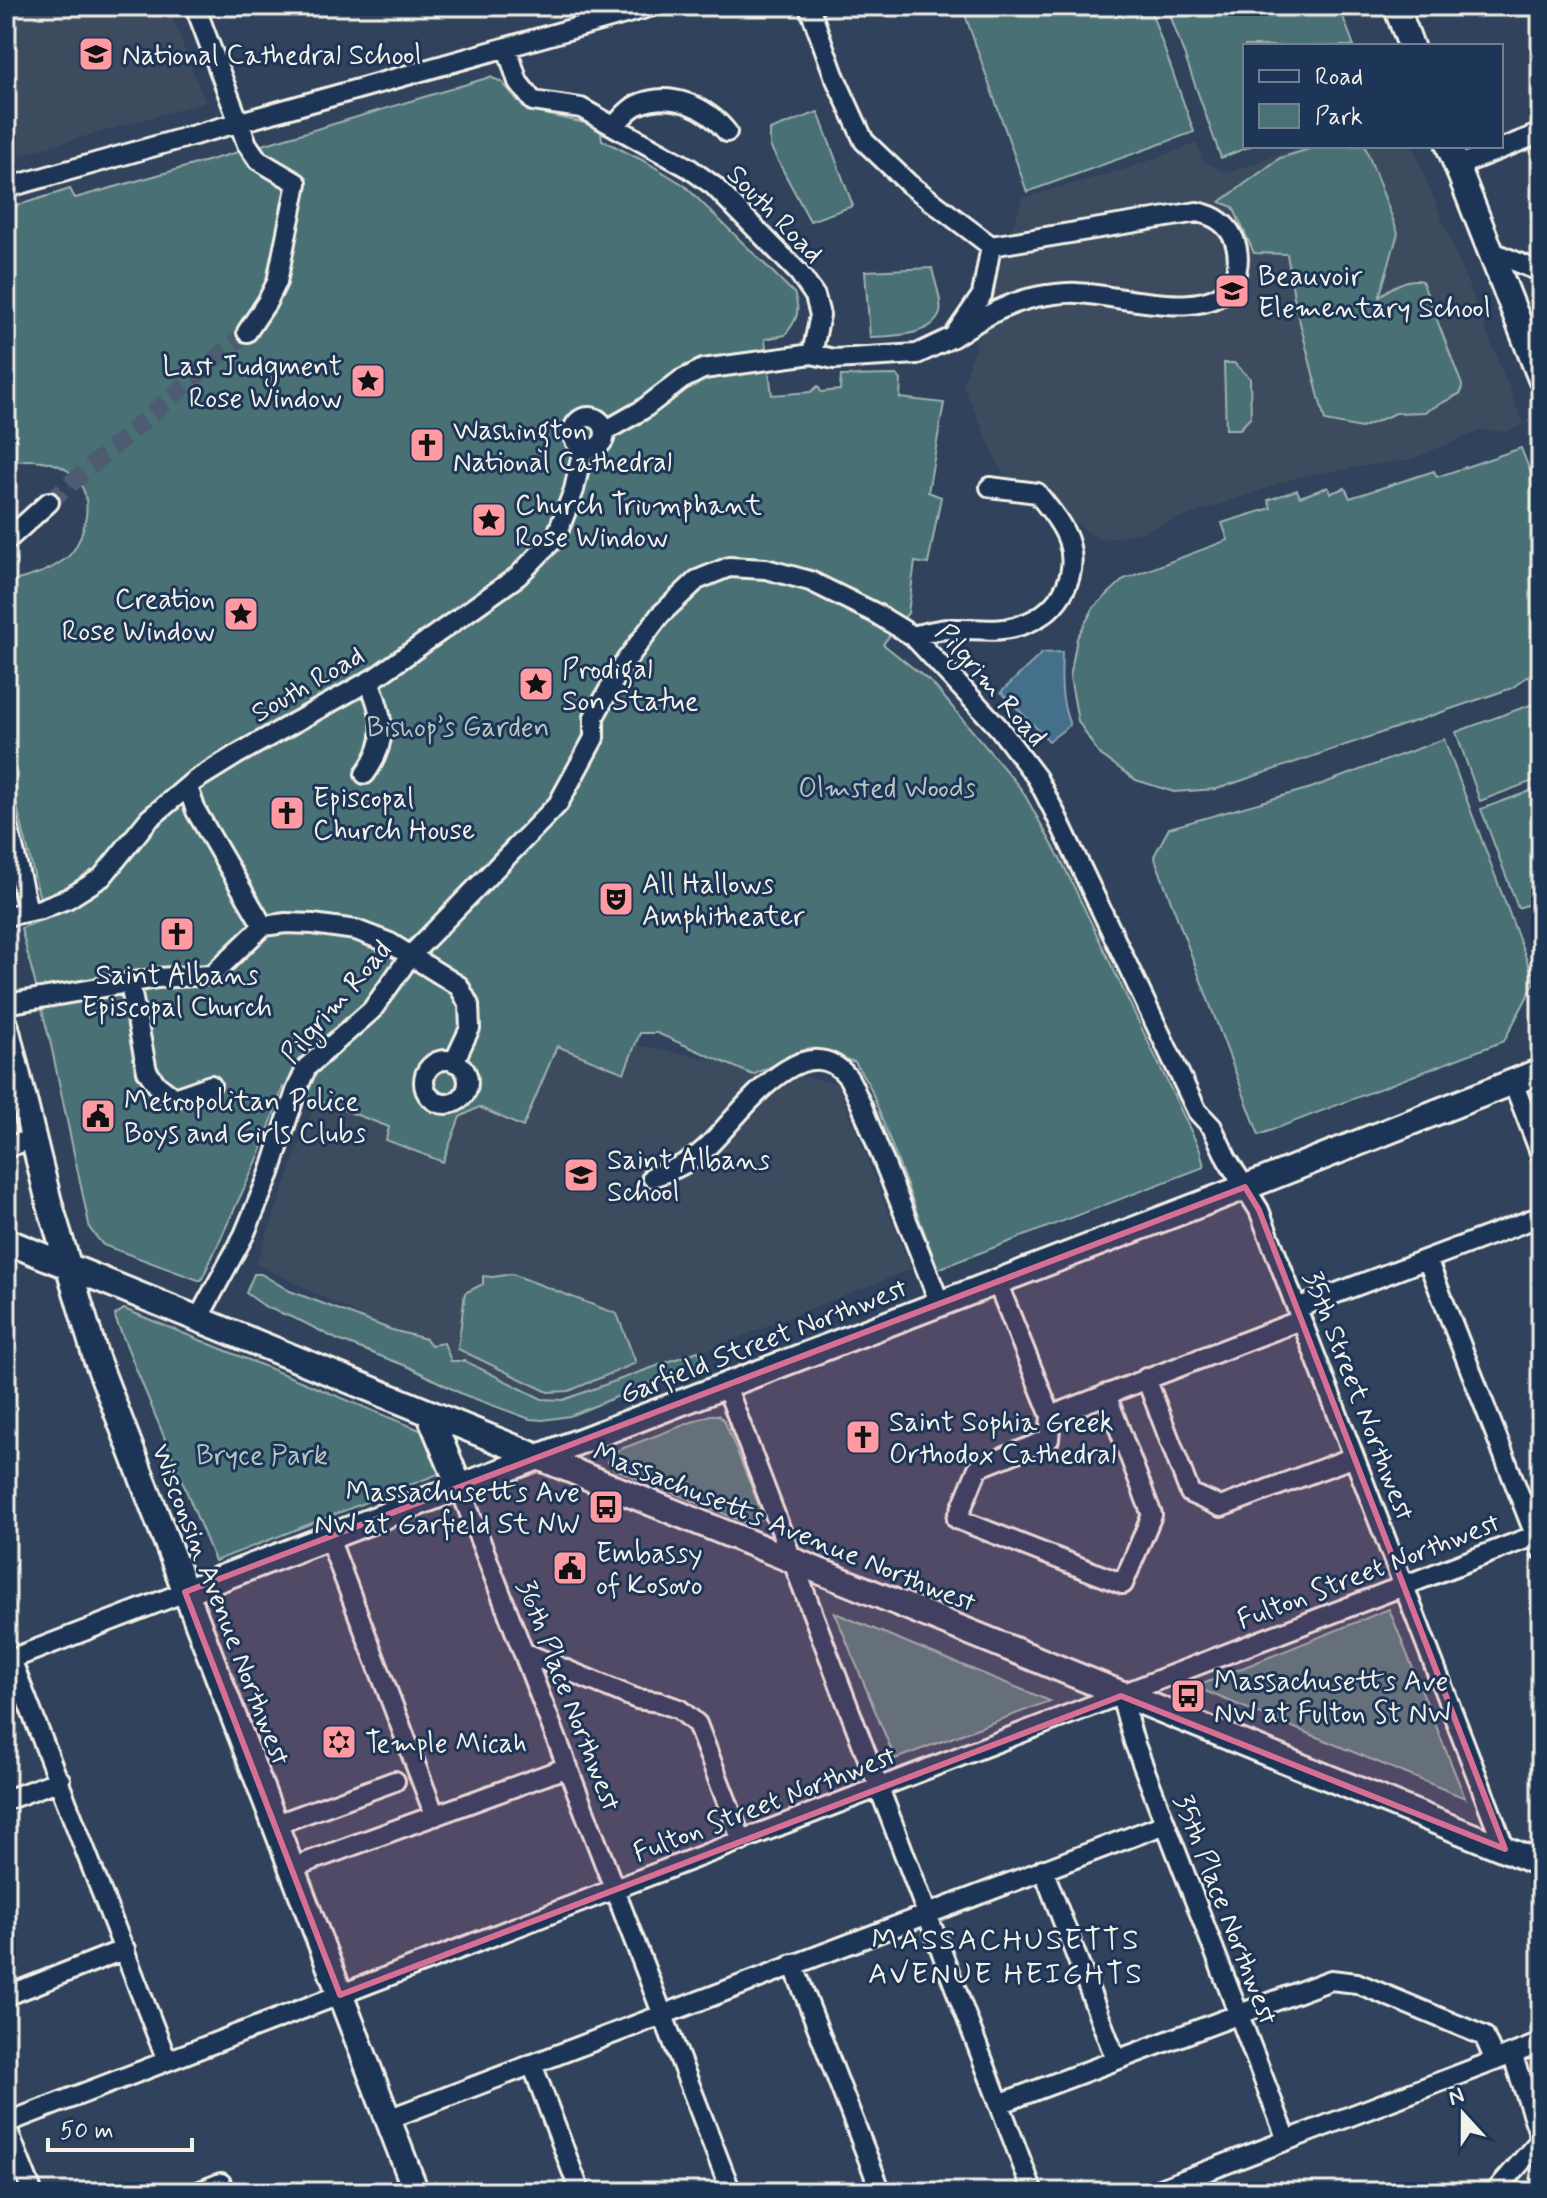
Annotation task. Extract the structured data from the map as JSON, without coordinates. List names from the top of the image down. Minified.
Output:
{"streets":{"main road":["Garfield Street Northwest","Massachusetts Avenue Northwest","Wisconsin Avenue Northwest"],"street":["South Road","Pilgrim Road","35th Street Northwest","Fulton Street Northwest","36th Place Northwest","35th Place Northwest"]},"crossings":[["Pilgrim Road","Garfield Street Northwest"],["Pilgrim Road","35th Street Northwest"],["Pilgrim Road","Massachusetts Avenue Northwest"],["Garfield Street Northwest","35th Street Northwest"],["Garfield Street Northwest","Massachusetts Avenue Northwest"],["Garfield Street Northwest","Wisconsin Avenue Northwest"],["Garfield Street Northwest","36th Place Northwest"],["35th Street Northwest","Massachusetts Avenue Northwest"],["35th Street Northwest","Fulton Street Northwest"],["Massachusetts Avenue Northwest","Fulton Street Northwest"],["Massachusetts Avenue Northwest","Wisconsin Avenue Northwest"],["Massachusetts Avenue Northwest","35th Place Northwest"],["Fulton Street Northwest","Wisconsin Avenue Northwest"],["Fulton Street Northwest","36th Place Northwest"],["Fulton Street Northwest","35th Place Northwest"]],"districts":["MASSACHUSETTS AVENUE HEIGHTS"],"parks":["Bishop’s Garden","Olmsted Woods","Bryce Park"],"places":{"school or university":["National Cathedral School","Beauvoir Elementary School","Saint Albans School"],"place":["Last Judgment Rose Window","Church Triumphant Rose Window","Creation Rose Window","Prodigal Son Statue"],"church":["Washington National Cathedral","Episcopal Church House","Saint Albans Episcopal Church","Saint Sophia Greek Orthodox Cathedral"],"theatre":["All Hallows Amphitheater"],"public building":["Metropolitan Police Boys and Girls Clubs","Embassy of Kosovo"],"bus stop":["Massachusetts Ave NW at Garfield St NW","Massachusetts Ave NW at Fulton St NW"],"synagogue":["Temple Micah"]},"legend":["Road","Park"],"scale_bar":"50 m","north":"top"}
